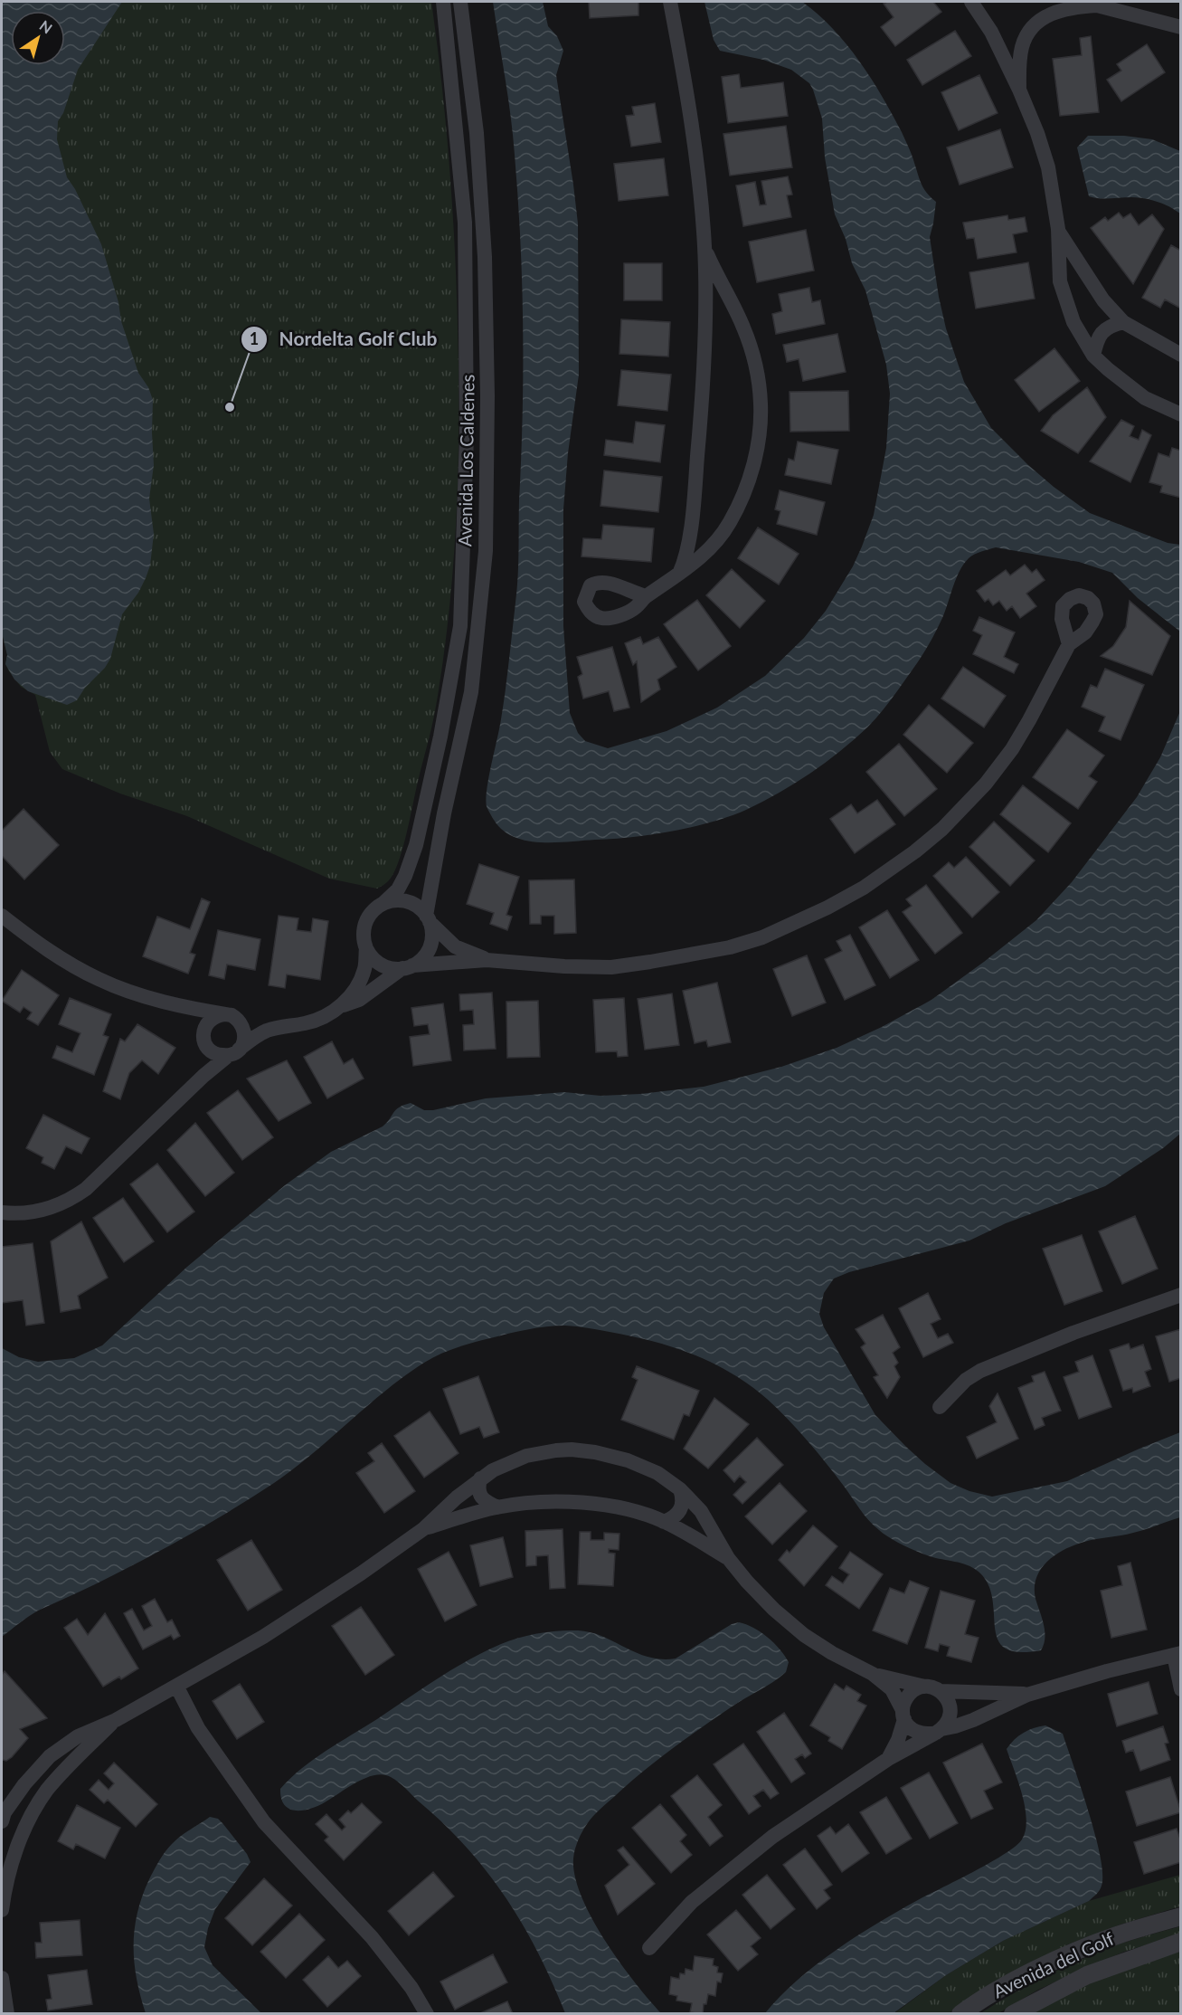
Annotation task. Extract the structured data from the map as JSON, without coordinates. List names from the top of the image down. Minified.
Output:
{"streets":{"street":["Avenida Los Caldenes","Avenida del Golf"]},"places":["Nordelta Golf Club"],"north":"top right"}
